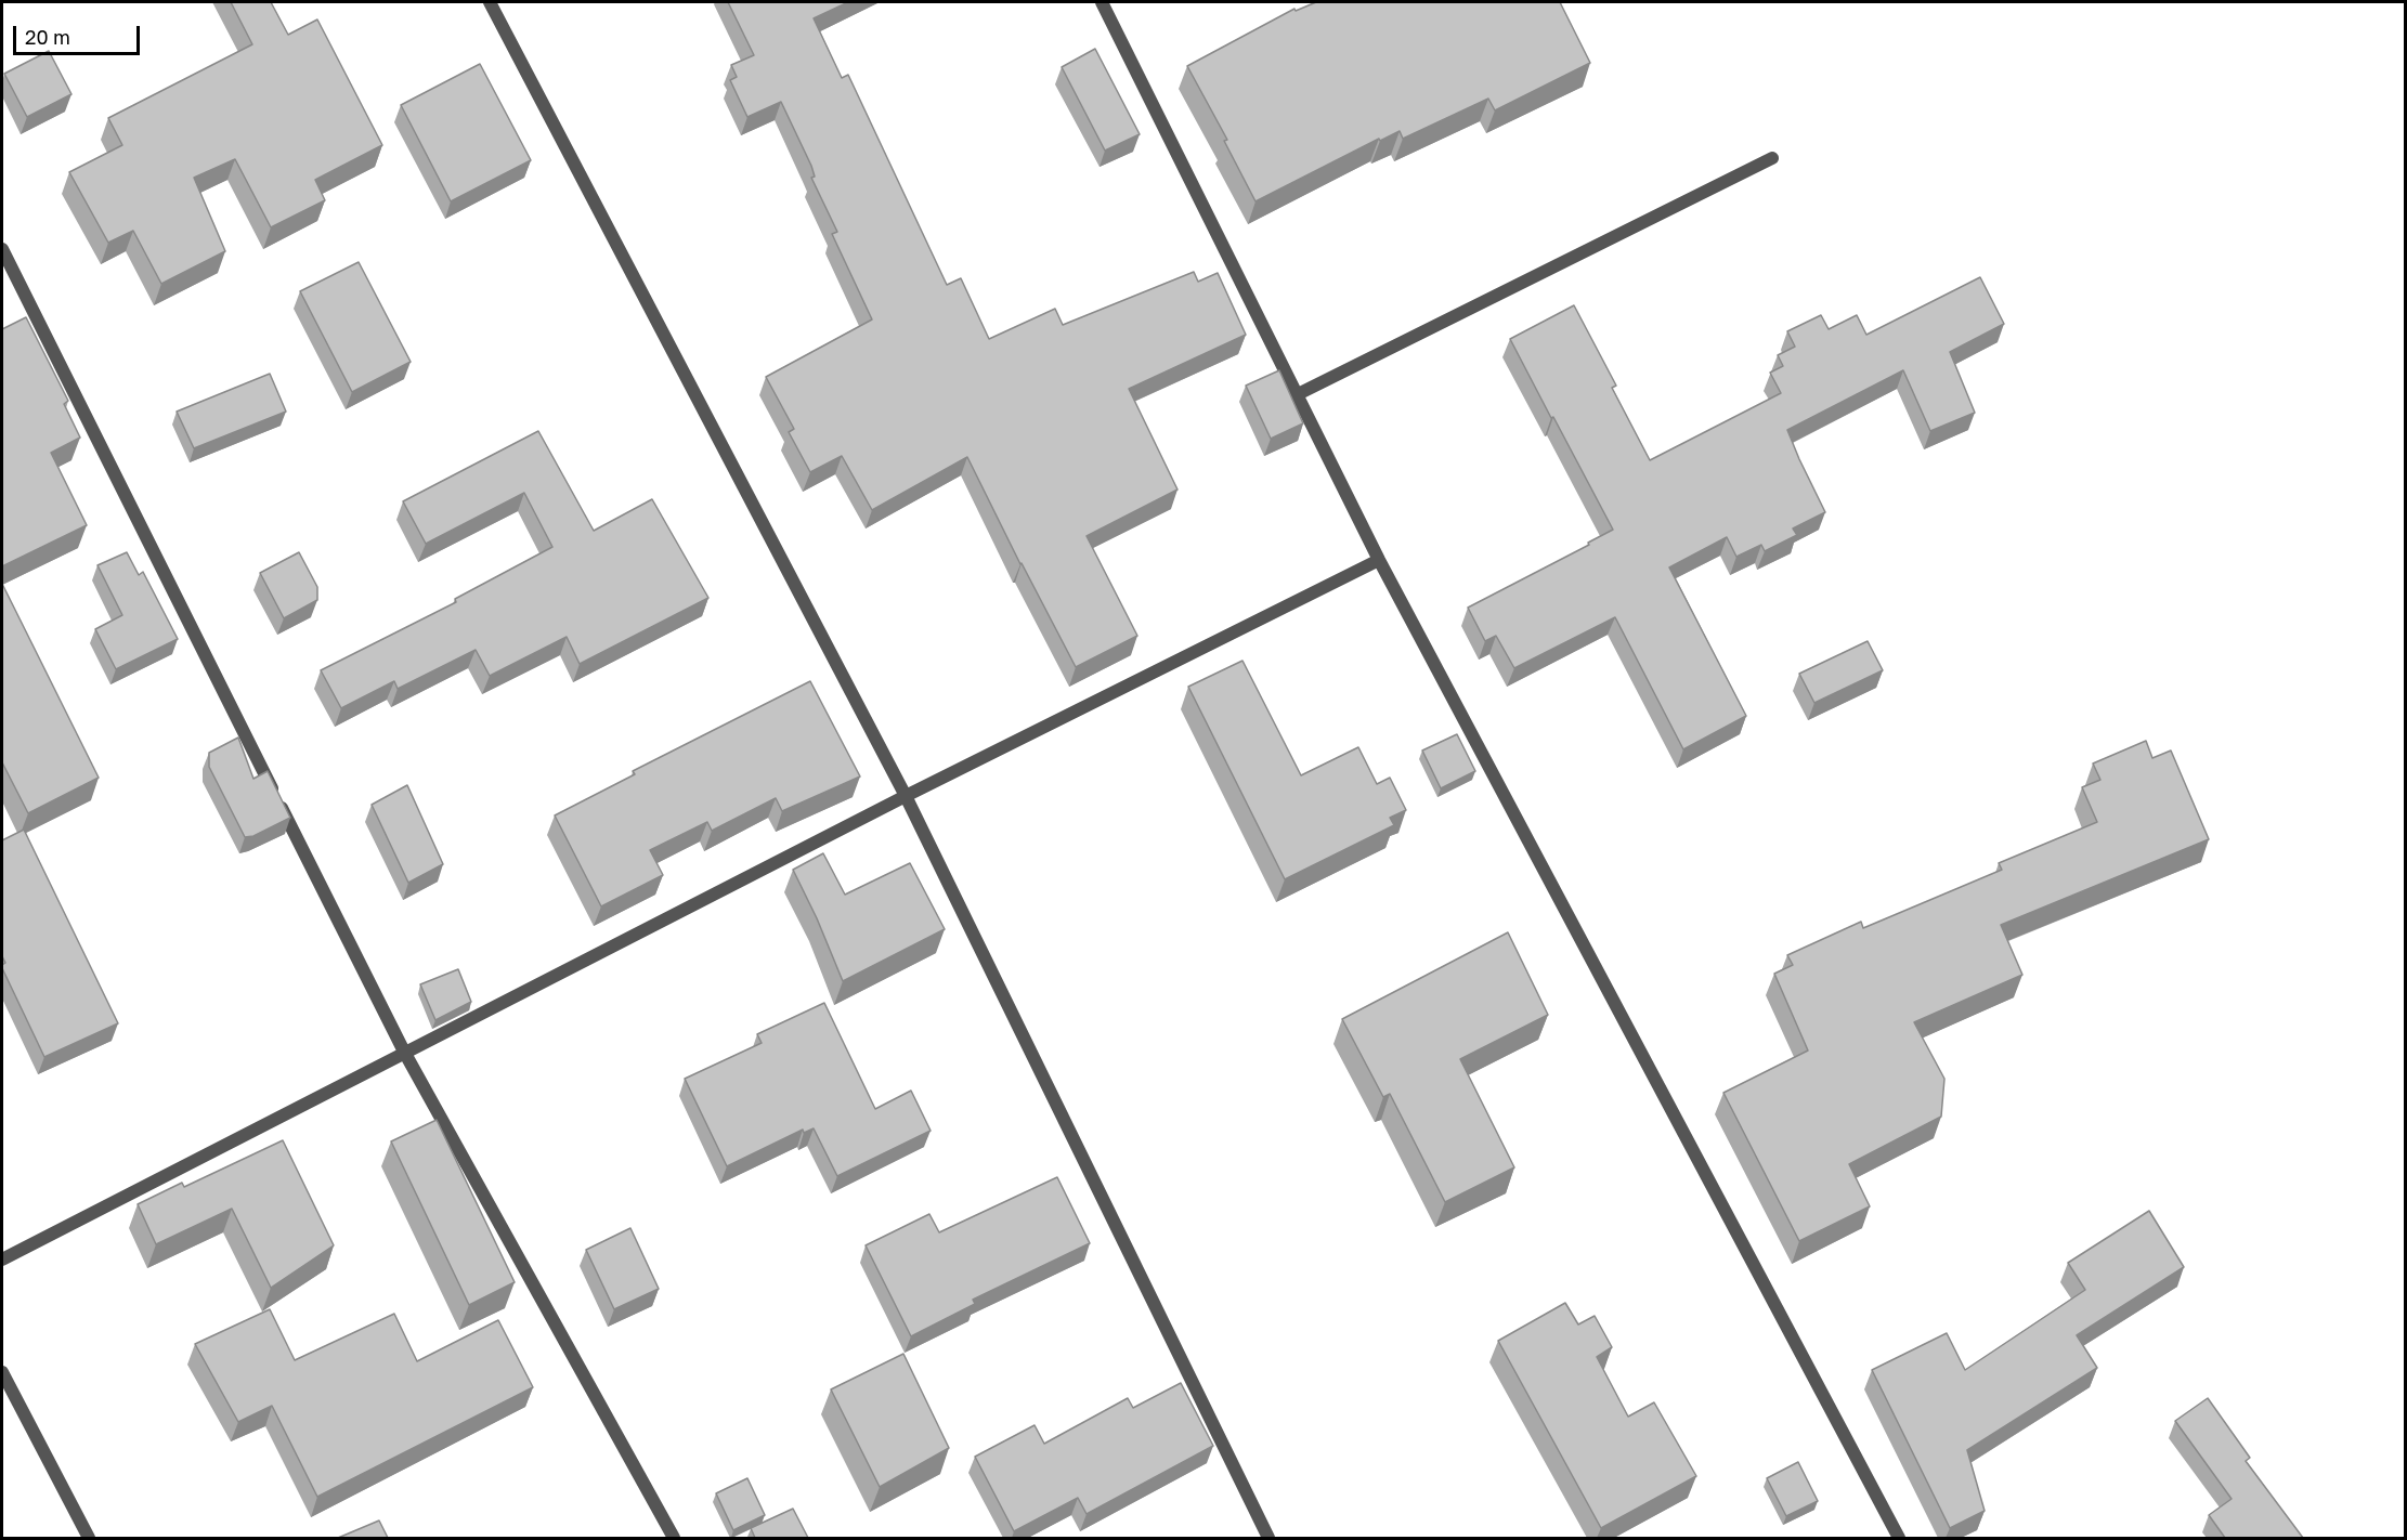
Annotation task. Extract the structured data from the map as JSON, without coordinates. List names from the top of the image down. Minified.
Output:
{"scale_bar":"20 m"}
